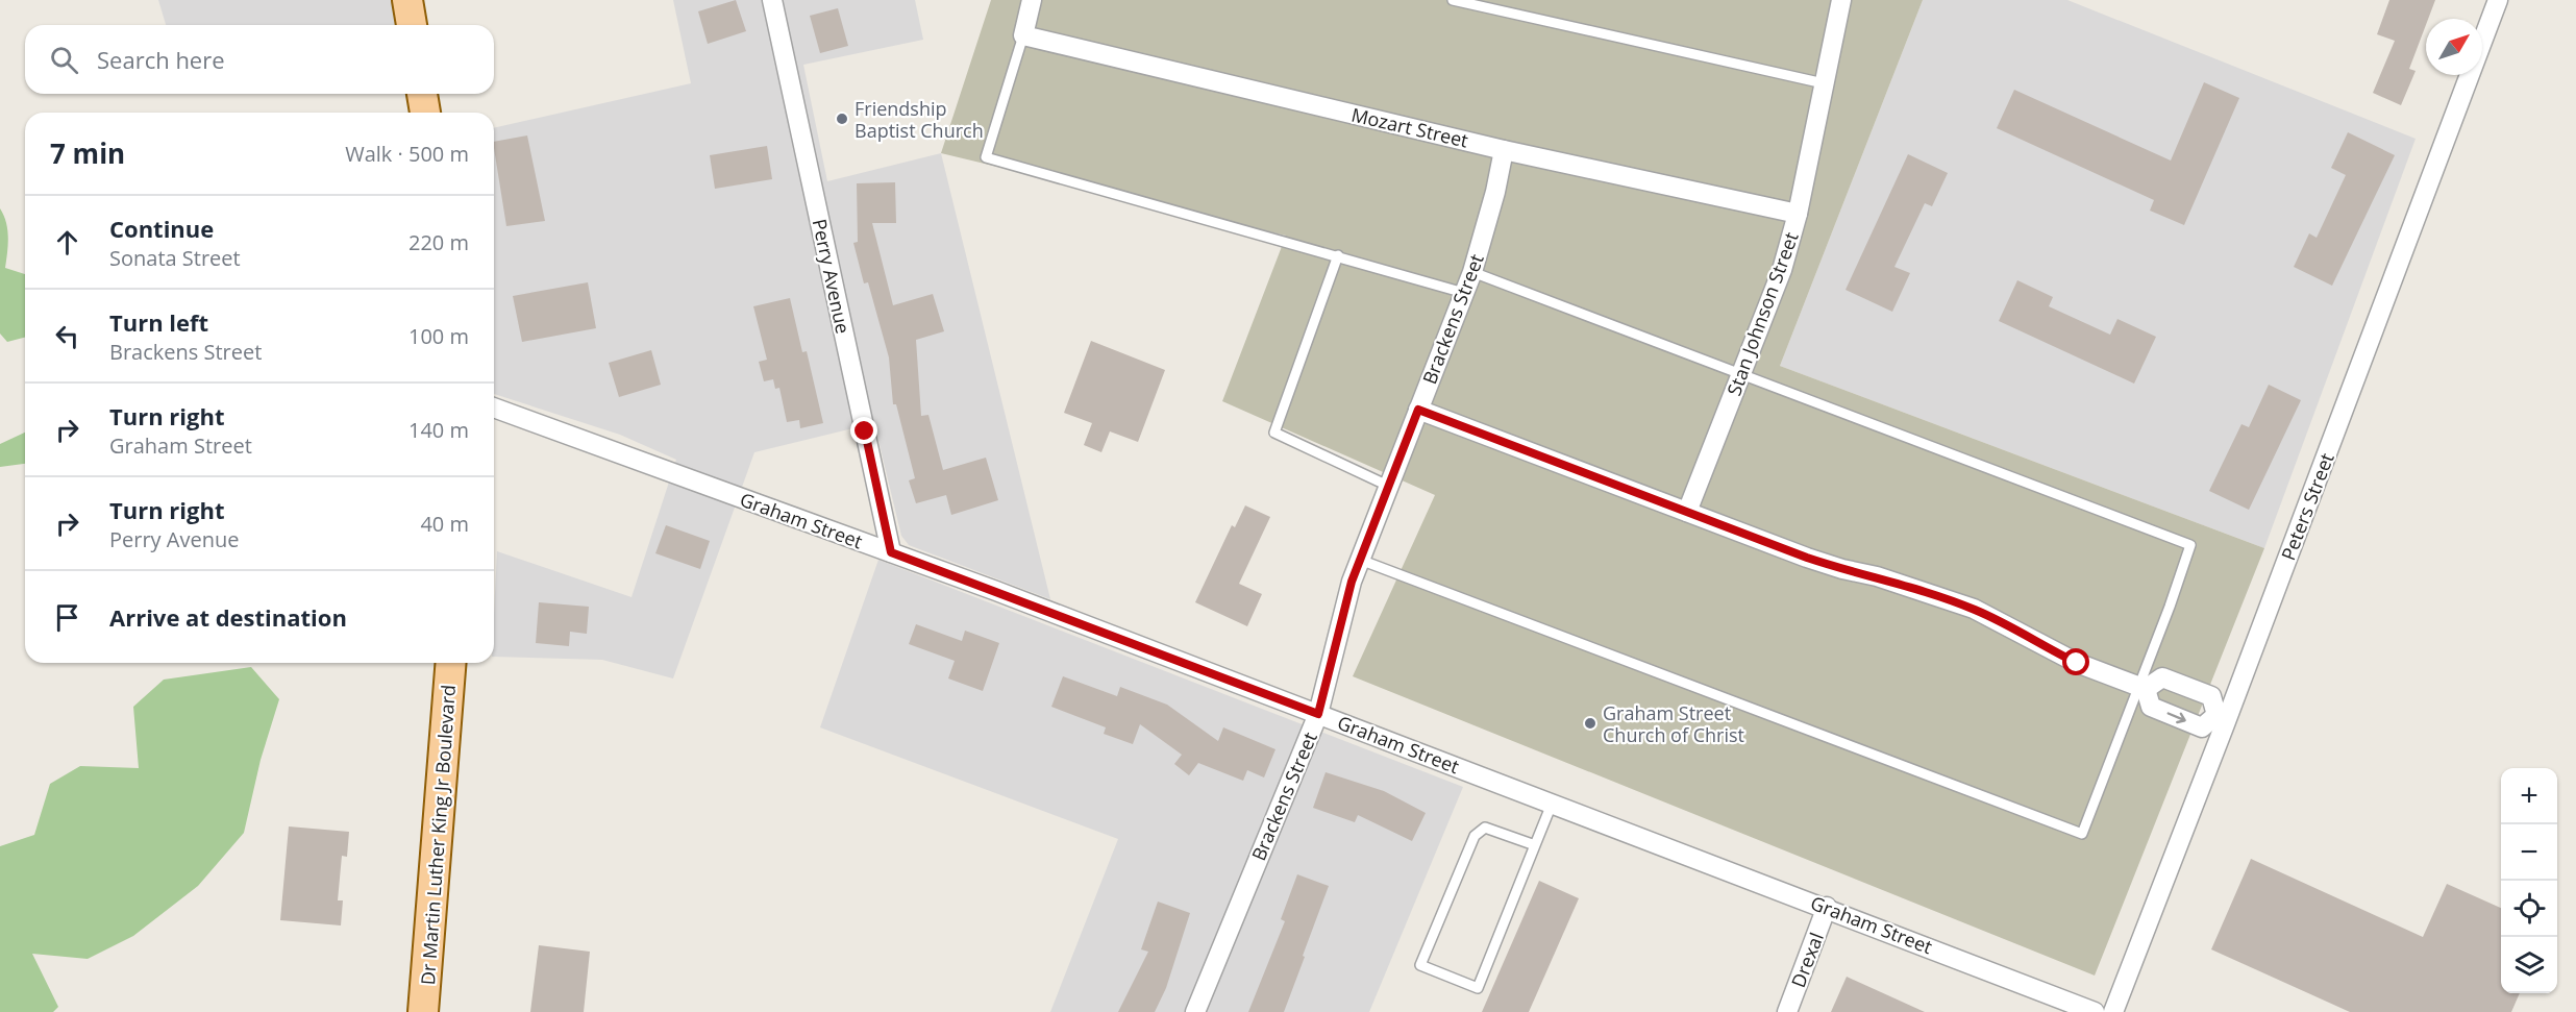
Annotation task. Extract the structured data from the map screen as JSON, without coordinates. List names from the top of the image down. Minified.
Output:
{"streets":{"main road":["Dr Martin Luther King Jr Boulevard"],"street":["Mozart Street","Perry Avenue","Stan Johnson Street","Brackens Street","Peters Street","Graham Street","Drexal"]},"crossings":[["Mozart Street","Stan Johnson Street"],["Mozart Street","Brackens Street"],["Perry Avenue","Graham Street"],["Brackens Street","Graham Street"],["Graham Street","Drexal"]],"places":["Friendship Baptist Church","Graham Street Church of Christ"],"north":"top right","page":{"search":"Search here","heading":["7 min","Walk · 500 m"],"list":[["Continue","Sonata Street","220 m"],["Turn left","Brackens Street","100 m"],["Turn right","Graham Street","140 m"],["Turn right","Perry Avenue","40 m"],"Arrive at destination"],"map_buttons":["+","−"]}}
